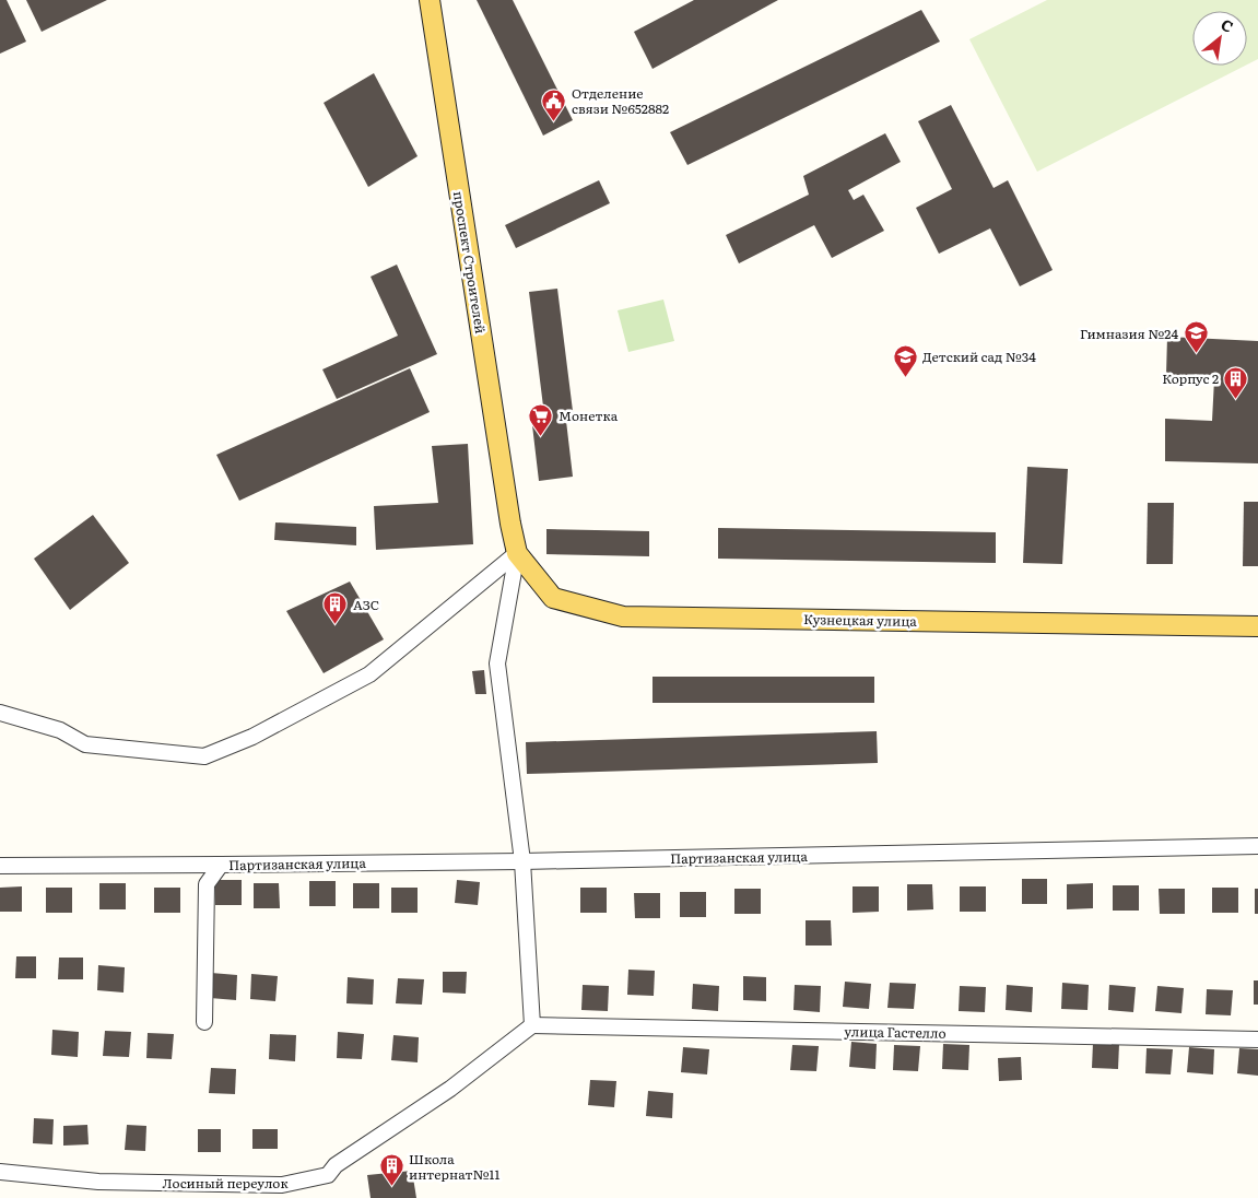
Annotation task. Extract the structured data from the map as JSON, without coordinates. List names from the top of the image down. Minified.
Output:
{"streets":{"main road":["проспект Строителей","Кузнецкая улица"],"street":["Партизанская улица","улица Гастелло","Лосиный переулок"]},"crossings":[["проспект Строителей","Кузнецкая улица"],["улица Гастелло","Лосиный переулок"]],"places":{"public building":["Отделение связи №652882"],"school or university":["Гимназия №24","Детский сад №34"],"building":["Корпус 2","АЗС","Школа интернат№11"],"supermarket":["Монетка"]},"north":"top right"}
